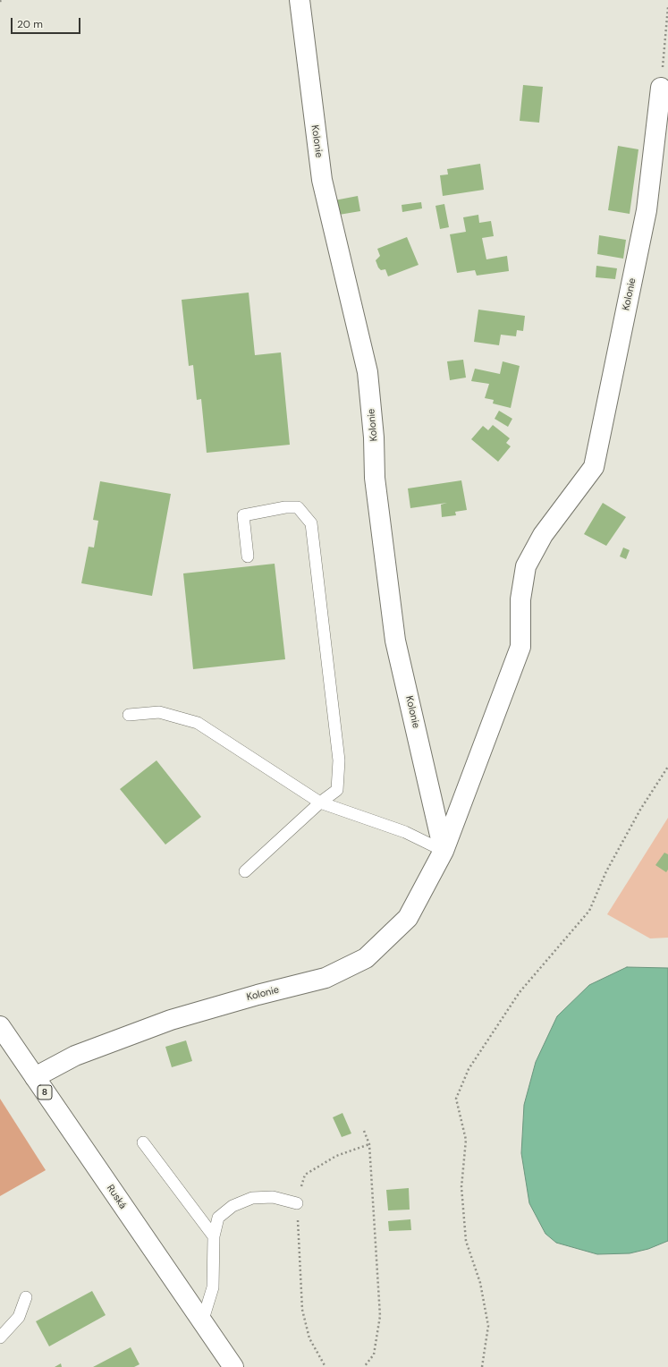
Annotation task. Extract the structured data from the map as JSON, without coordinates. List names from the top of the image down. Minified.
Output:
{"streets":{"street":["Kolonie","8","Ruská"]},"crossings":[["Kolonie","Ruská"]],"scale_bar":"20 m"}
